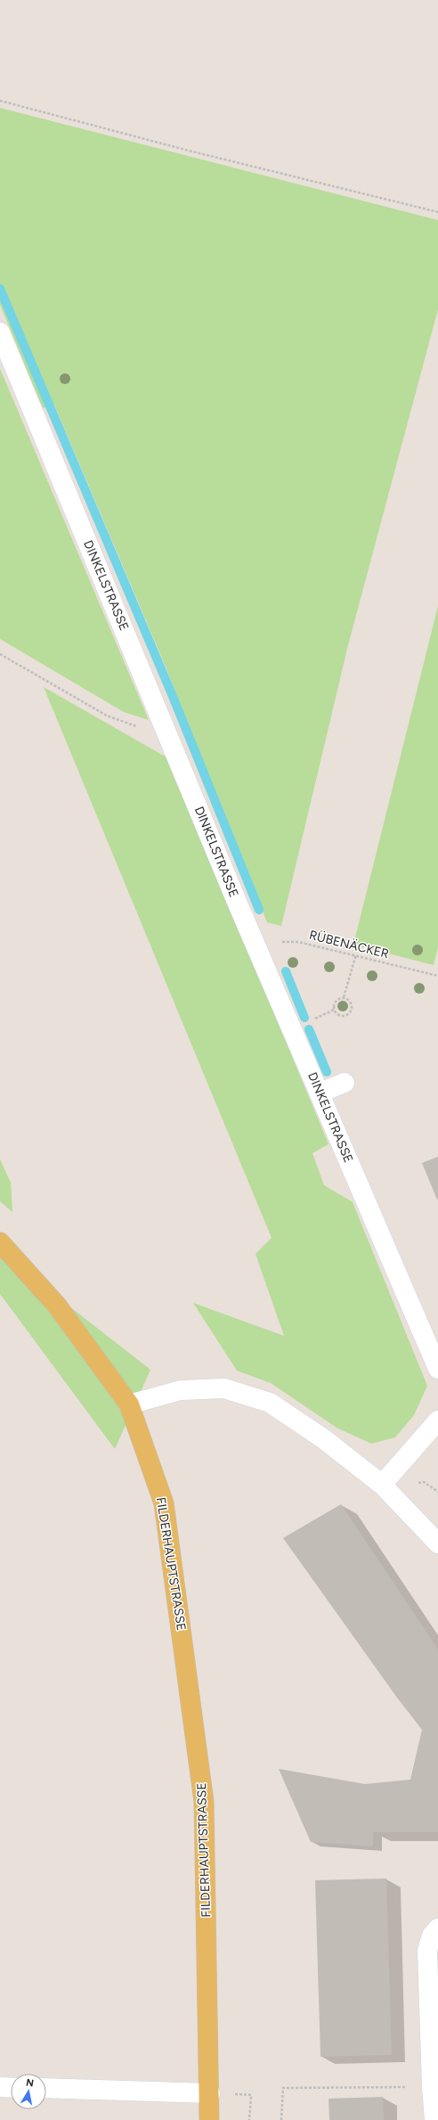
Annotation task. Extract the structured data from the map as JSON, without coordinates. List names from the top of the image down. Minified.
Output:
{"streets":{"main road":["FILDERHAUPTSTRASSE"],"street":["DINKELSTRASSE"],"path":["RÜBENÄCKER"]},"crossings":[["DINKELSTRASSE","RÜBENÄCKER"]],"north":"top"}
